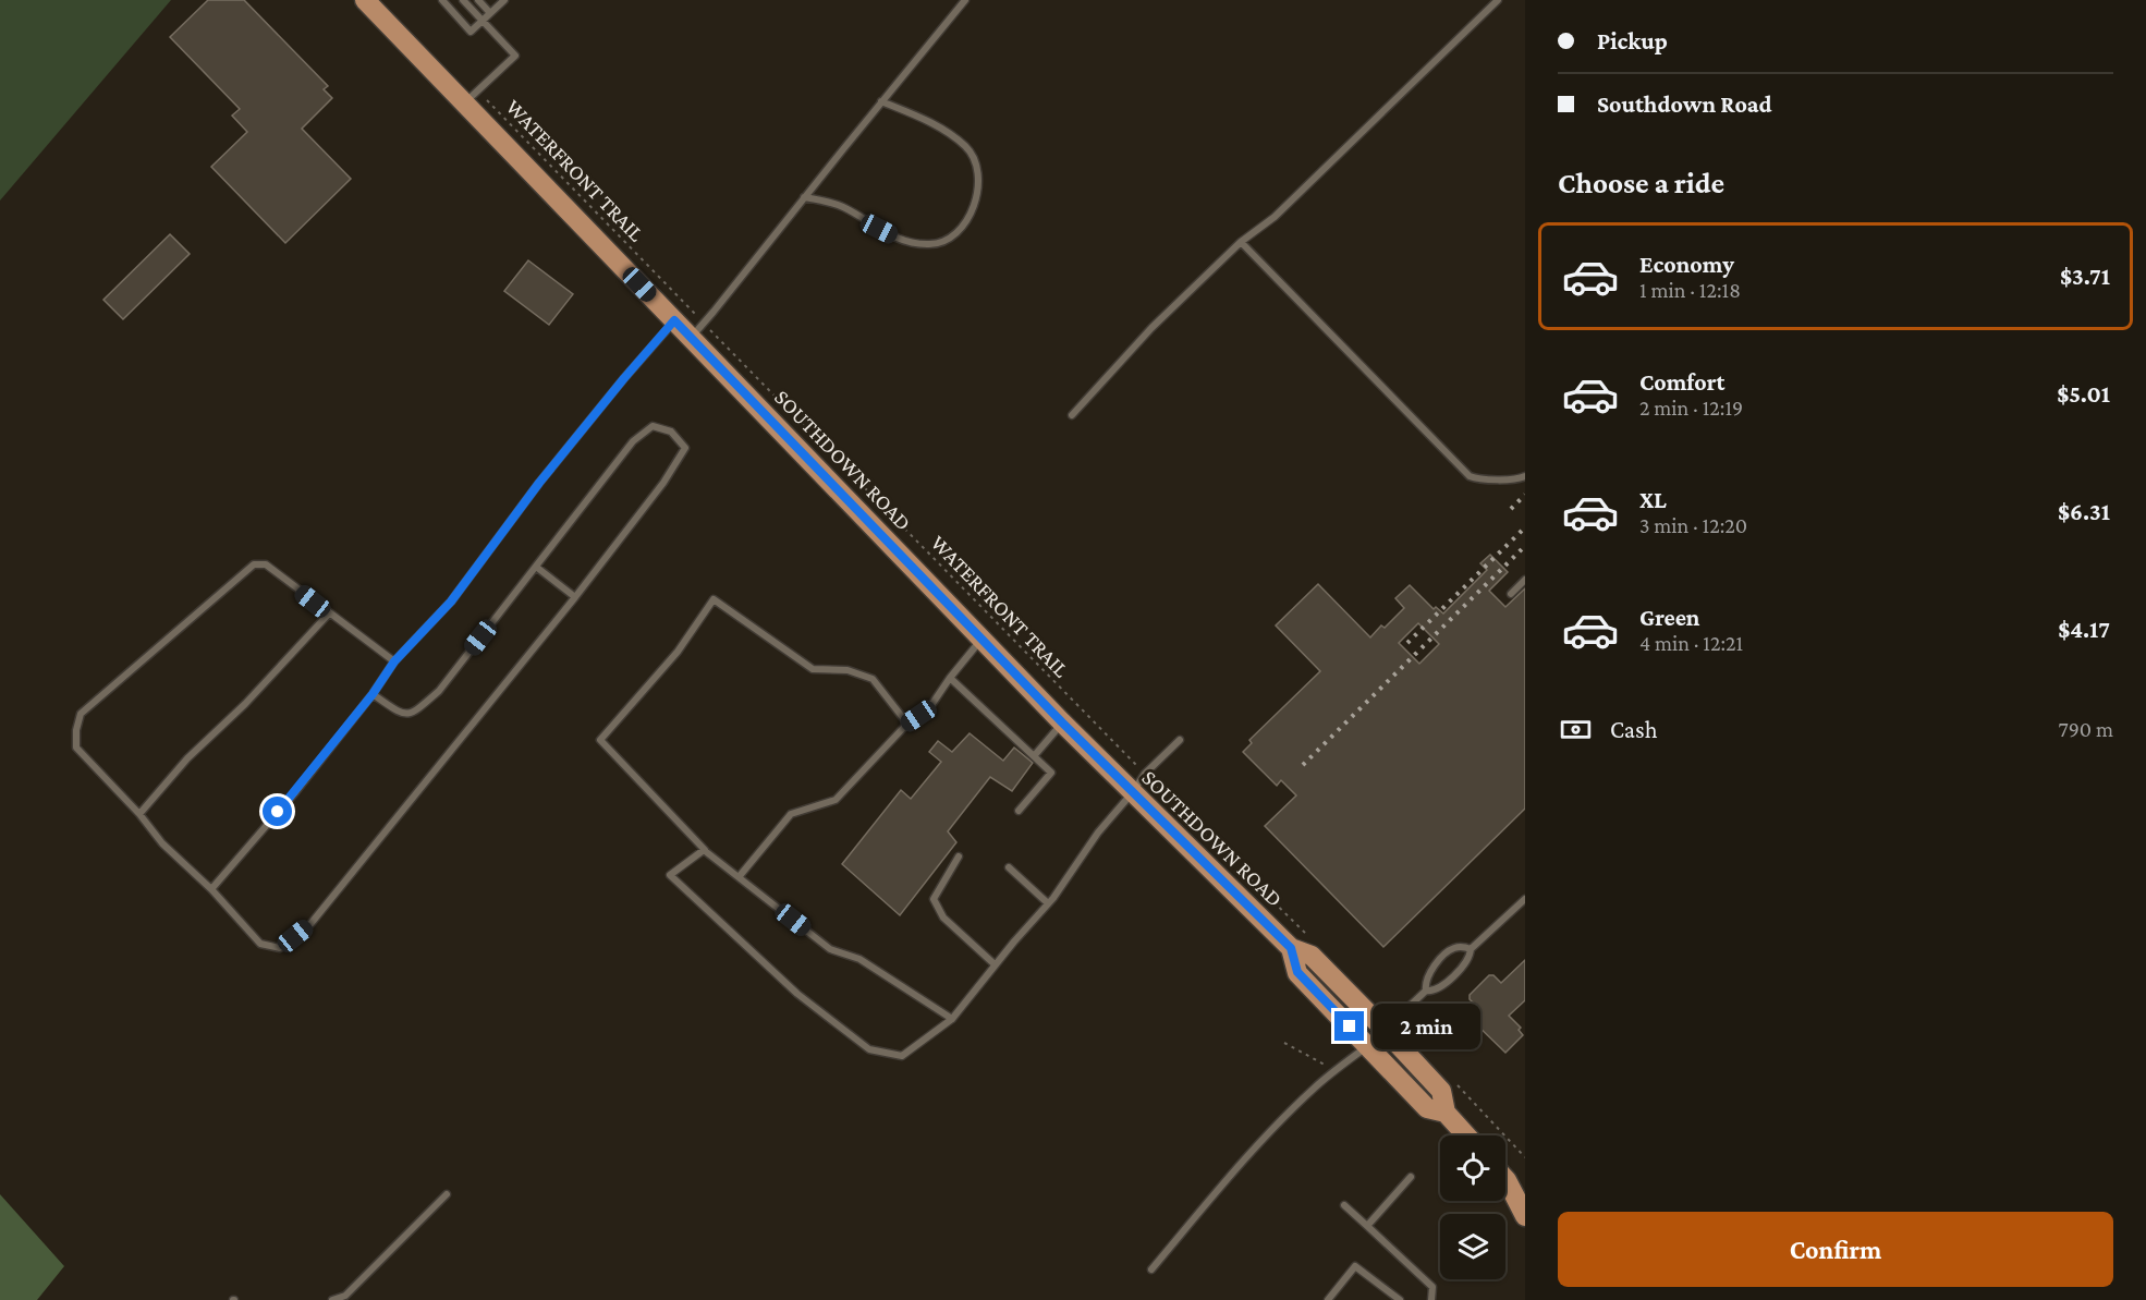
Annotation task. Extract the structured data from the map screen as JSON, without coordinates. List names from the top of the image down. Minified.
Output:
{"streets":{"main road":["SOUTHDOWN ROAD"],"path":["WATERFRONT TRAIL"]},"crossings":[["WATERFRONT TRAIL","SOUTHDOWN ROAD"]],"page":{"banner":["Pickup","Southdown Road"],"heading":"Choose a ride","list":[{"name":"Economy","note":"1 min · 12:18","value":"$3.71"},{"name":"Comfort","note":"2 min · 12:19","value":"$5.01"},{"name":"XL","note":"3 min · 12:20","value":"$6.31"},{"name":"Green","note":"4 min · 12:21","value":"$4.17"}],"pay":["Cash","790 m"],"bubble":"2 min","buttons":"Confirm"}}
